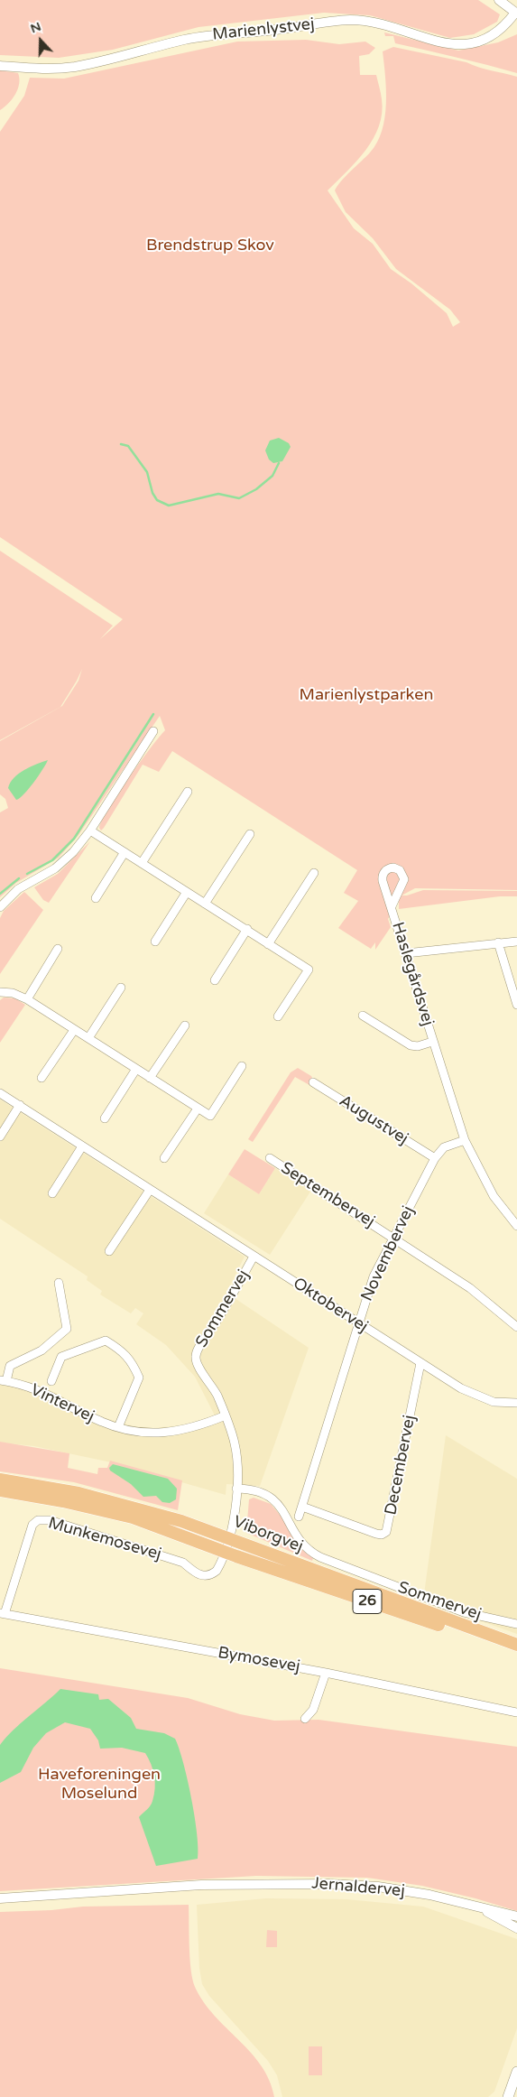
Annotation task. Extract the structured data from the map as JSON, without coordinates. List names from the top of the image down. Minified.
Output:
{"streets":{"main road":["Viborgvej","26"],"street":["Marienlystvej","Haslegårdsvej","Augustvej","Septembervej","Novembervej","Oktobervej","Sommervej","Vintervej","Decembervej","Munkemosevej","Bymosevej","Jernaldervej"]},"crossings":[["Haslegårdsvej","Novembervej"],["Augustvej","Novembervej"],["Septembervej","Novembervej"],["Novembervej","Oktobervej"],["Novembervej","Decembervej"],["Oktobervej","Sommervej"],["Oktobervej","Decembervej"],["Sommervej","Vintervej"],["Sommervej","Viborgvej"],["Sommervej","Munkemosevej"],["Viborgvej","Munkemosevej"],["Munkemosevej","Bymosevej"]],"parks":["Brendstrup Skov","Marienlystparken","Haveforeningen Moselund"],"north":"top"}
